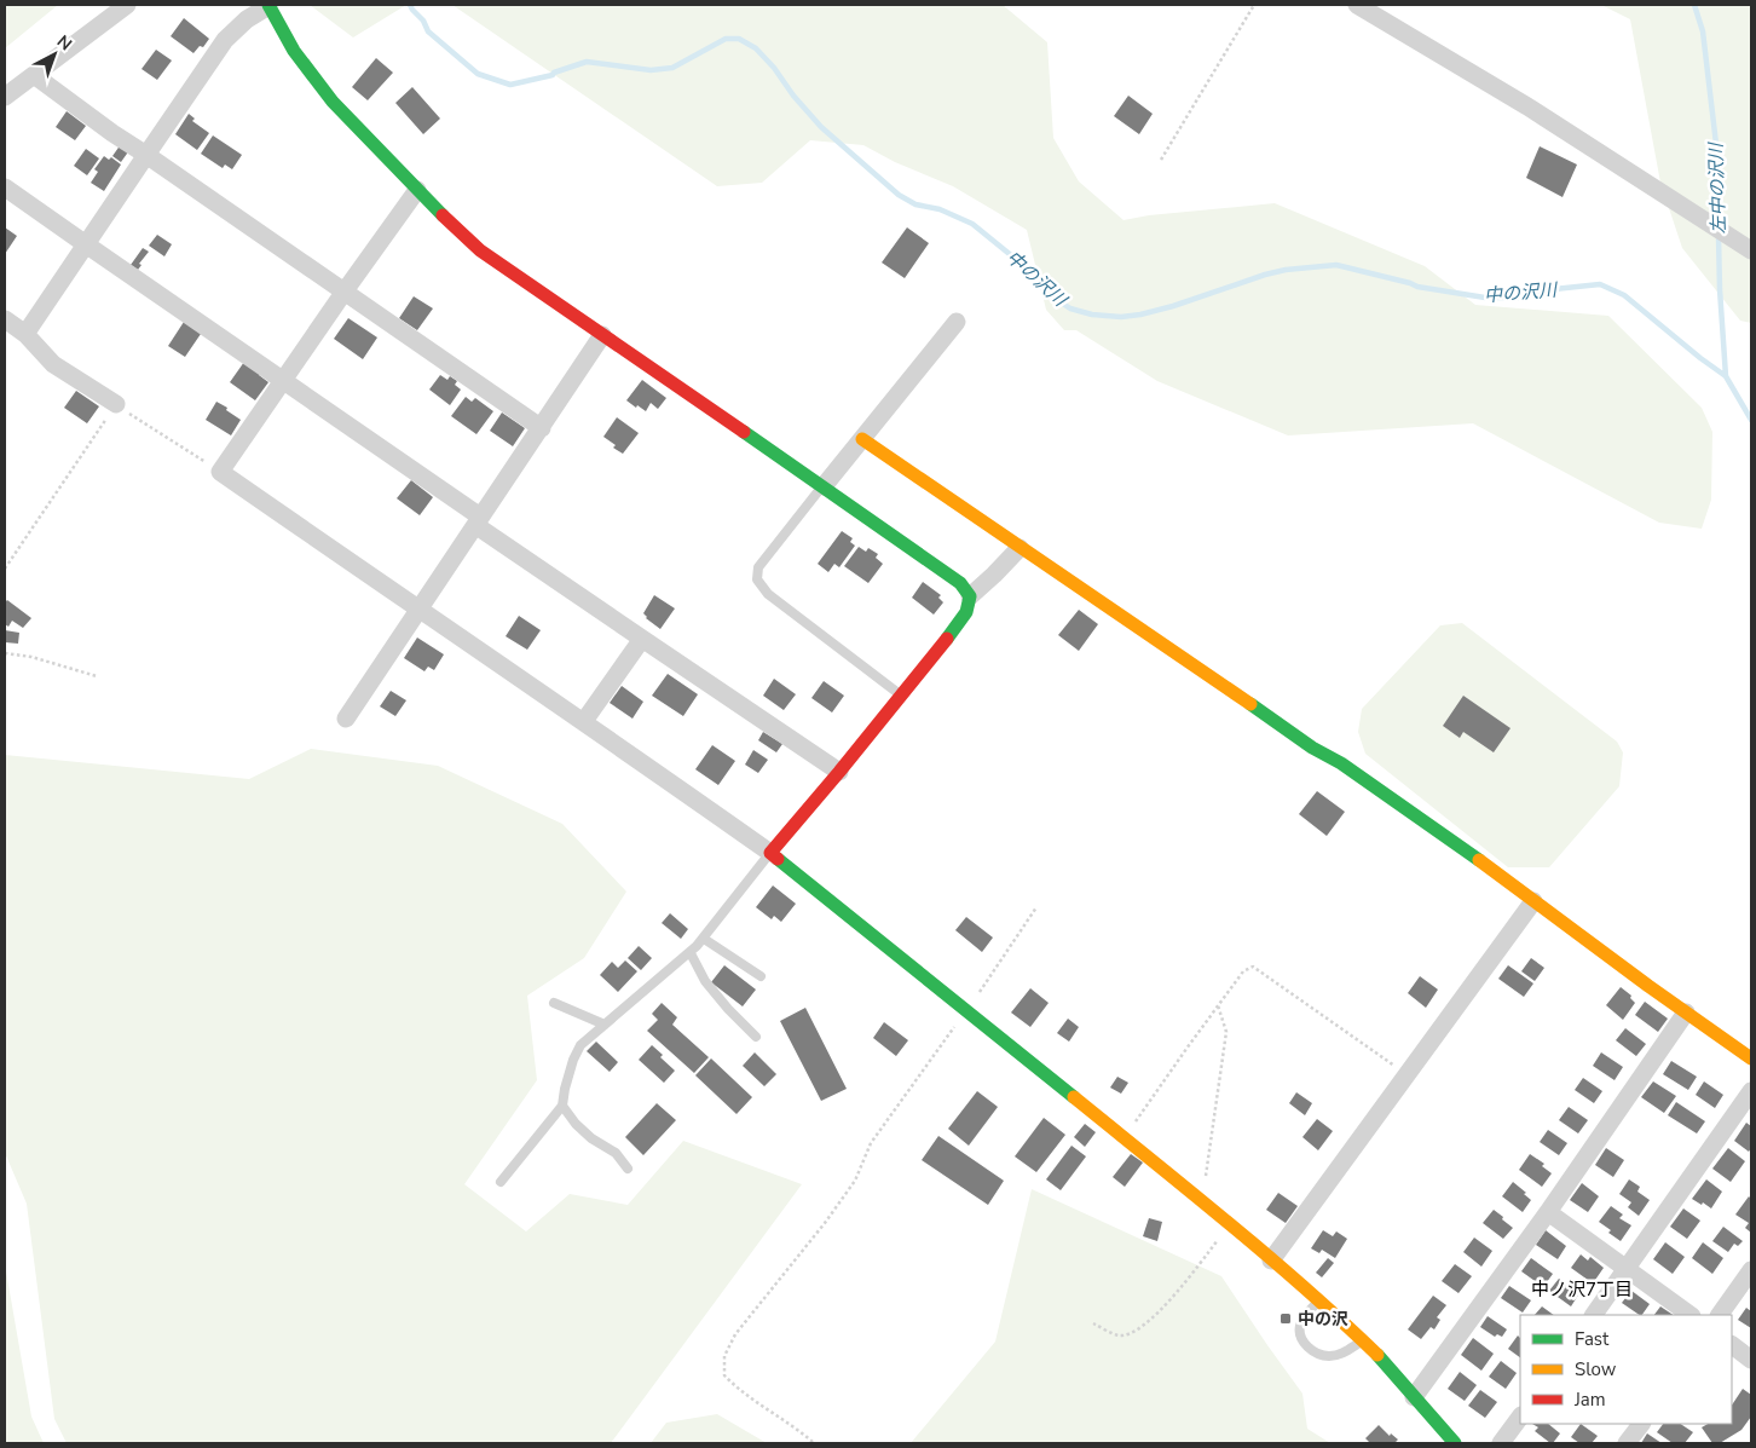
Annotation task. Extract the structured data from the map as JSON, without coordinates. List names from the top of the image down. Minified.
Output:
{"districts":["中ノ沢7丁目"],"water":["左中の沢川","中の沢川"],"places":{"transit":["中の沢"]},"legend":["Fast","Slow","Jam"],"north":"top right"}
